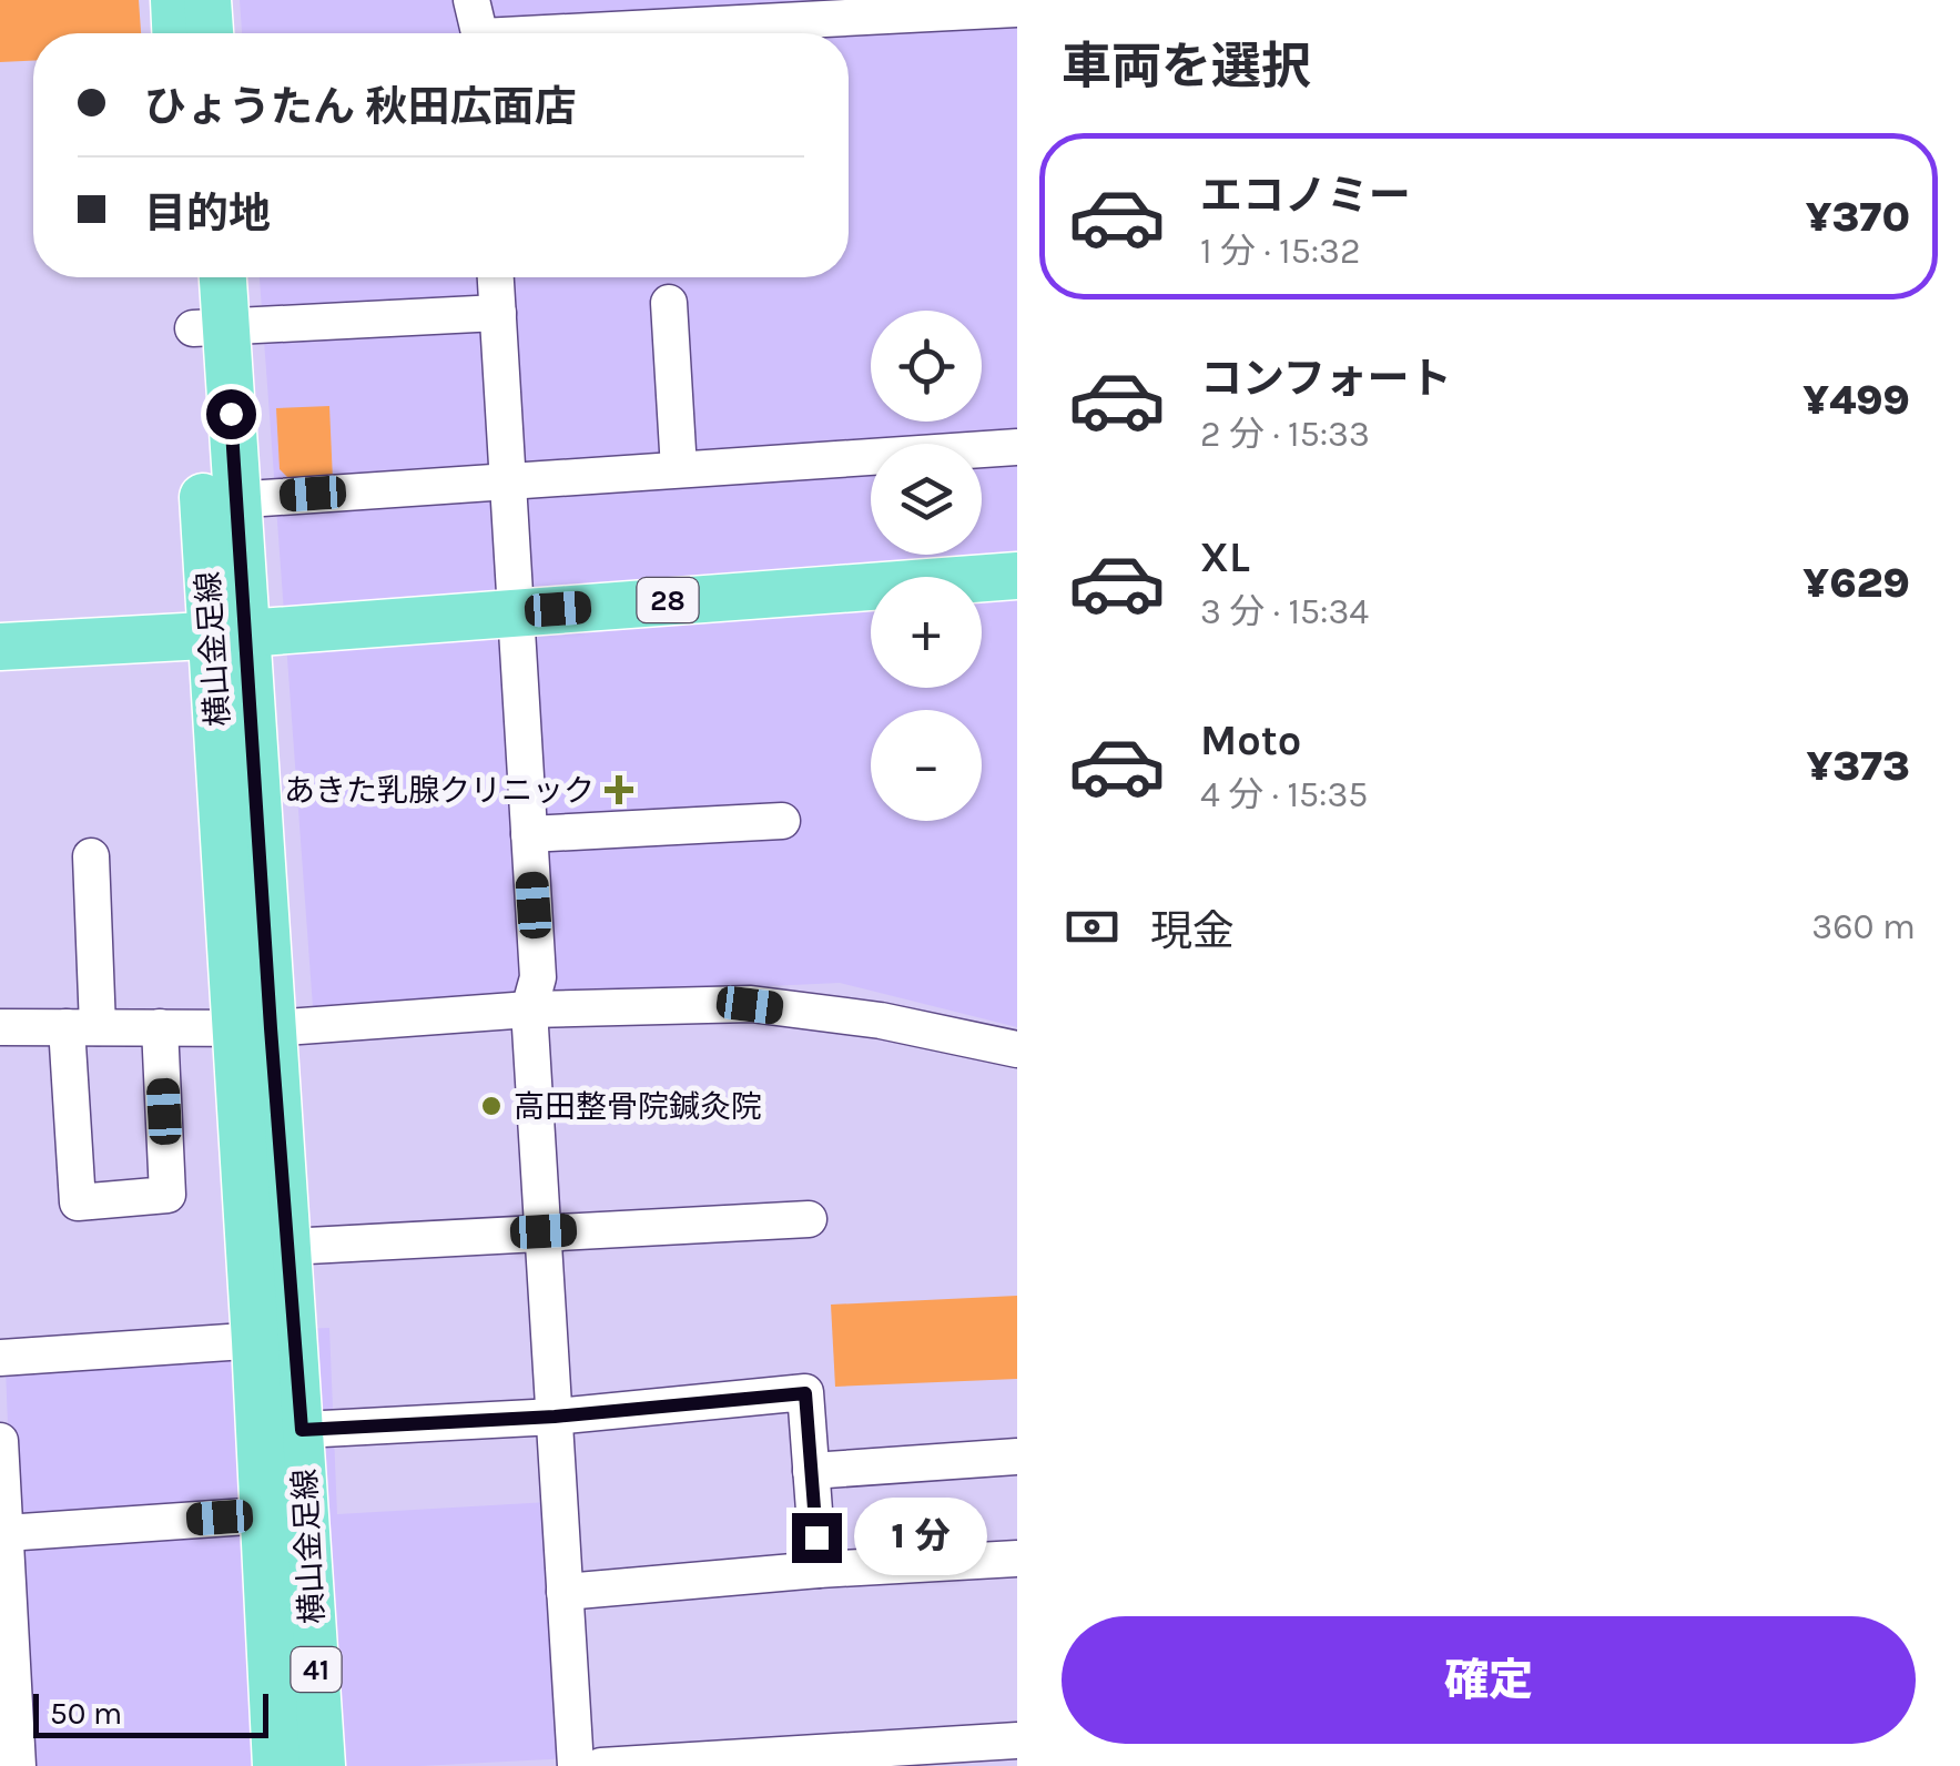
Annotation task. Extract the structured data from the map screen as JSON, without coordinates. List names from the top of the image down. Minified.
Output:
{"streets":{"main road":["28","横山金足線","41"]},"crossings":[["28","横山金足線"]],"places":{"health":["あきた乳腺クリニック"],"other":["高田整骨院鍼灸院"]},"scale_bar":"50 m","page":{"heading":"車両を選択","banner":["ひょうたん 秋田広面店","目的地"],"list":[{"name":"エコノミー","note":"1 分 · 15:32","value":"¥370"},{"name":"コンフォート","note":"2 分 · 15:33","value":"¥499"},{"name":"XL","note":"3 分 · 15:34","value":"¥629"},{"name":"Moto","note":"4 分 · 15:35","value":"¥373"}],"map_buttons":["+","−"],"pay":["現金","360 m"],"bubble":"1 分","buttons":"確定","scale":"50 m"}}
